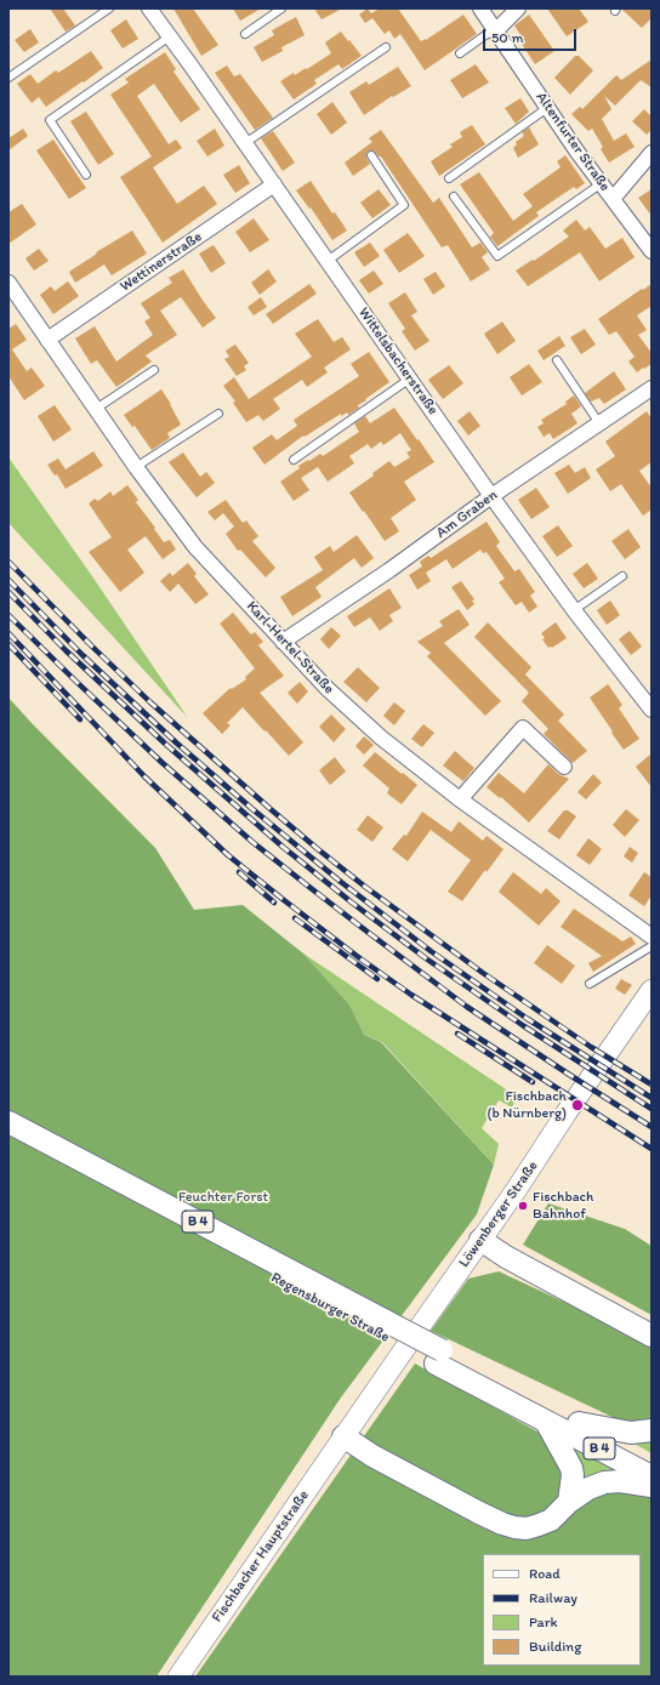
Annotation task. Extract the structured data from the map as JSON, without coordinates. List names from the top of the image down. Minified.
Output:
{"streets":{"main road":["Löwenberger Straße","B 4","Regensburger Straße","Fischbacher Hauptstraße"],"street":["Altenfurter Straße","Wettinerstraße","Wittelsbacherstraße","Am Graben","Karl-Hertel-Straße"]},"crossings":[["Wettinerstraße","Wittelsbacherstraße"],["Wettinerstraße","Karl-Hertel-Straße"],["Wittelsbacherstraße","Am Graben"],["Am Graben","Karl-Hertel-Straße"],["Löwenberger Straße","Fischbacher Hauptstraße"]],"parks":["Feuchter Forst"],"places":["Fischbach (b Nürnberg)","Fischbach Bahnhof"],"legend":["Road","Railway","Park","Building"],"scale_bar":"50 m"}
